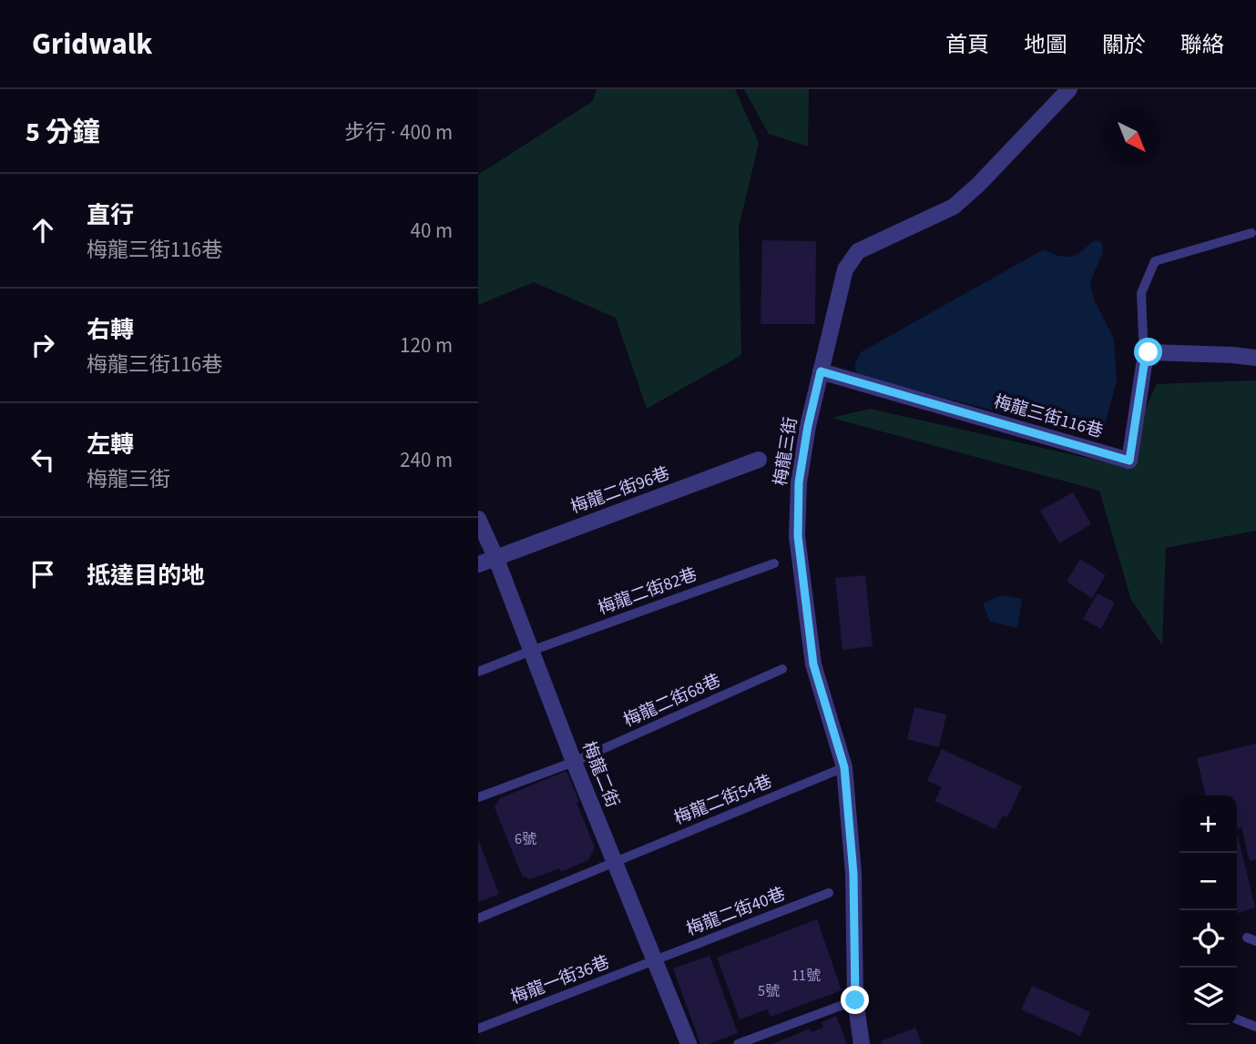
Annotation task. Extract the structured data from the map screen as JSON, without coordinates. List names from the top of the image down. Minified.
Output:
{"streets":{"street":["梅龍三街116巷","梅龍三街","梅龍二街96巷","梅龍二街"],"lane":["梅龍二街82巷","梅龍二街68巷","梅龍二街54巷","梅龍二街40巷","梅龍一街36巷"]},"crossings":[["梅龍三街116巷","梅龍三街"],["梅龍三街","梅龍二街54巷"],["梅龍二街96巷","梅龍二街"],["梅龍二街82巷","梅龍二街"],["梅龍二街68巷","梅龍二街"],["梅龍二街","梅龍二街54巷"],["梅龍二街","梅龍二街40巷"],["梅龍二街","梅龍一街36巷"],["梅龍二街40巷","梅龍一街36巷"]],"house_numbers":["6號","11號","5號"],"north":"bottom right","page":{"header":"Gridwalk","nav":["首頁","地圖","關於","聯絡"],"heading":["5 分鐘","步行 · 400 m"],"list":[["直行","梅龍三街116巷","40 m"],["右轉","梅龍三街116巷","120 m"],["左轉","梅龍三街","240 m"],"抵達目的地"],"map_buttons":["+","−"]}}
